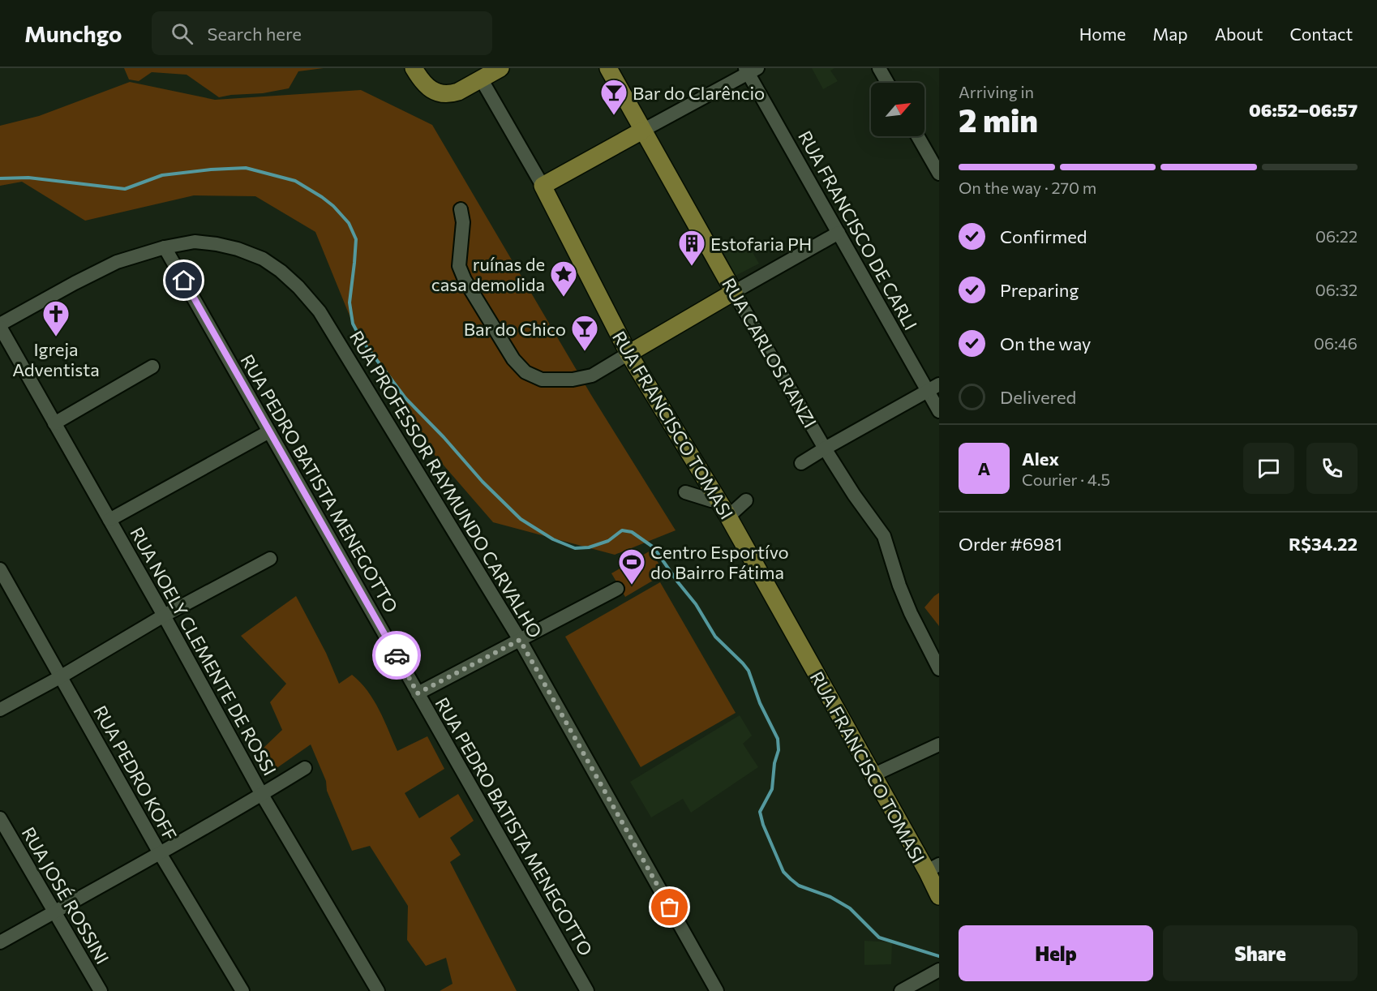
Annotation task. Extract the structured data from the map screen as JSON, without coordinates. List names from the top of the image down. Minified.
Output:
{"streets":{"main road":["RUA CARLOS RANZI","RUA FRANCISCO TOMASI"],"street":["RUA FRANCISCO DE CARLI","RUA PEDRO BATISTA MENEGOTTO","RUA PROFESSOR RAYMUNDO CARVALHO","RUA NOELY CLEMENTE DE ROSSI","RUA PEDRO KOFF","RUA JOSÉ ROSSINI"]},"crossings":[["RUA PEDRO BATISTA MENEGOTTO","RUA PROFESSOR RAYMUNDO CARVALHO"],["RUA PROFESSOR RAYMUNDO CARVALHO","RUA NOELY CLEMENTE DE ROSSI"]],"places":{"bar":["Bar do Clarêncio","Bar do Chico"],"building":["Estofaria PH"],"place":["ruínas de casa demolida"],"church":["Igreja Adventista"],"sports":["Centro Esportívo do Bairro Fátima"]},"north":"top right","page":{"header":"Munchgo","search":"Search here","nav":["Home","Map","About","Contact"],"heading":["2 min","Arriving in","06:52–06:57"],"panel":["Alex","Courier · 4.5","Order #6981","R$34.22"],"bar":"On the way · 270 m","list":[["Confirmed","06:22"],["Preparing","06:32"],["On the way","06:46"],"Delivered"],"round":"A","buttons":["Help","Share"]}}
